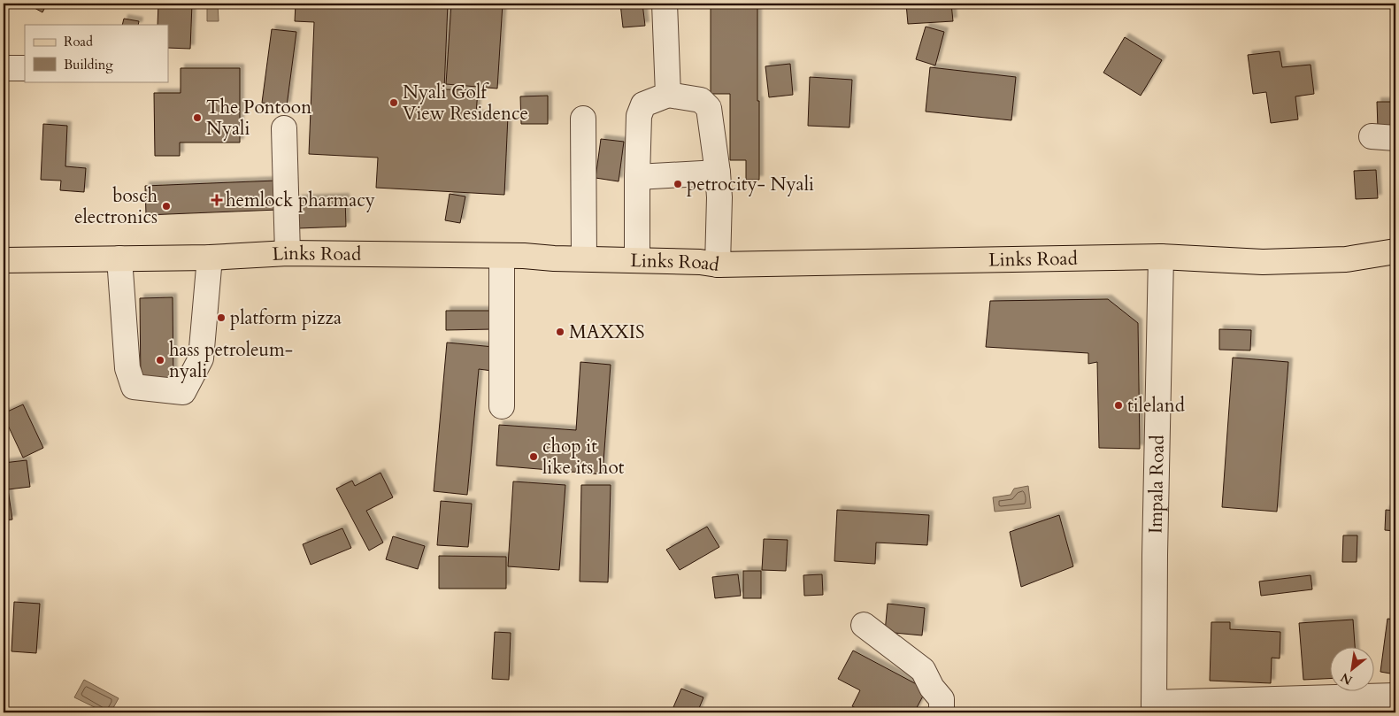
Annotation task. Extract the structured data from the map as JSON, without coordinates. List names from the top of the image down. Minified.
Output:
{"streets":{"main road":["Links Road"],"street":["Impala Road"]},"crossings":[["Links Road","Impala Road"]],"places":{"other":["Nyali Golf View Residence","The Pontoon Nyali","petrocity- Nyali","bosch electronics","platform pizza","MAXXIS","hass petroleum- nyali","tileland","chop it like its hot"],"health":["hemlock pharmacy"]},"legend":["Road","Building"],"north":"bottom left"}
